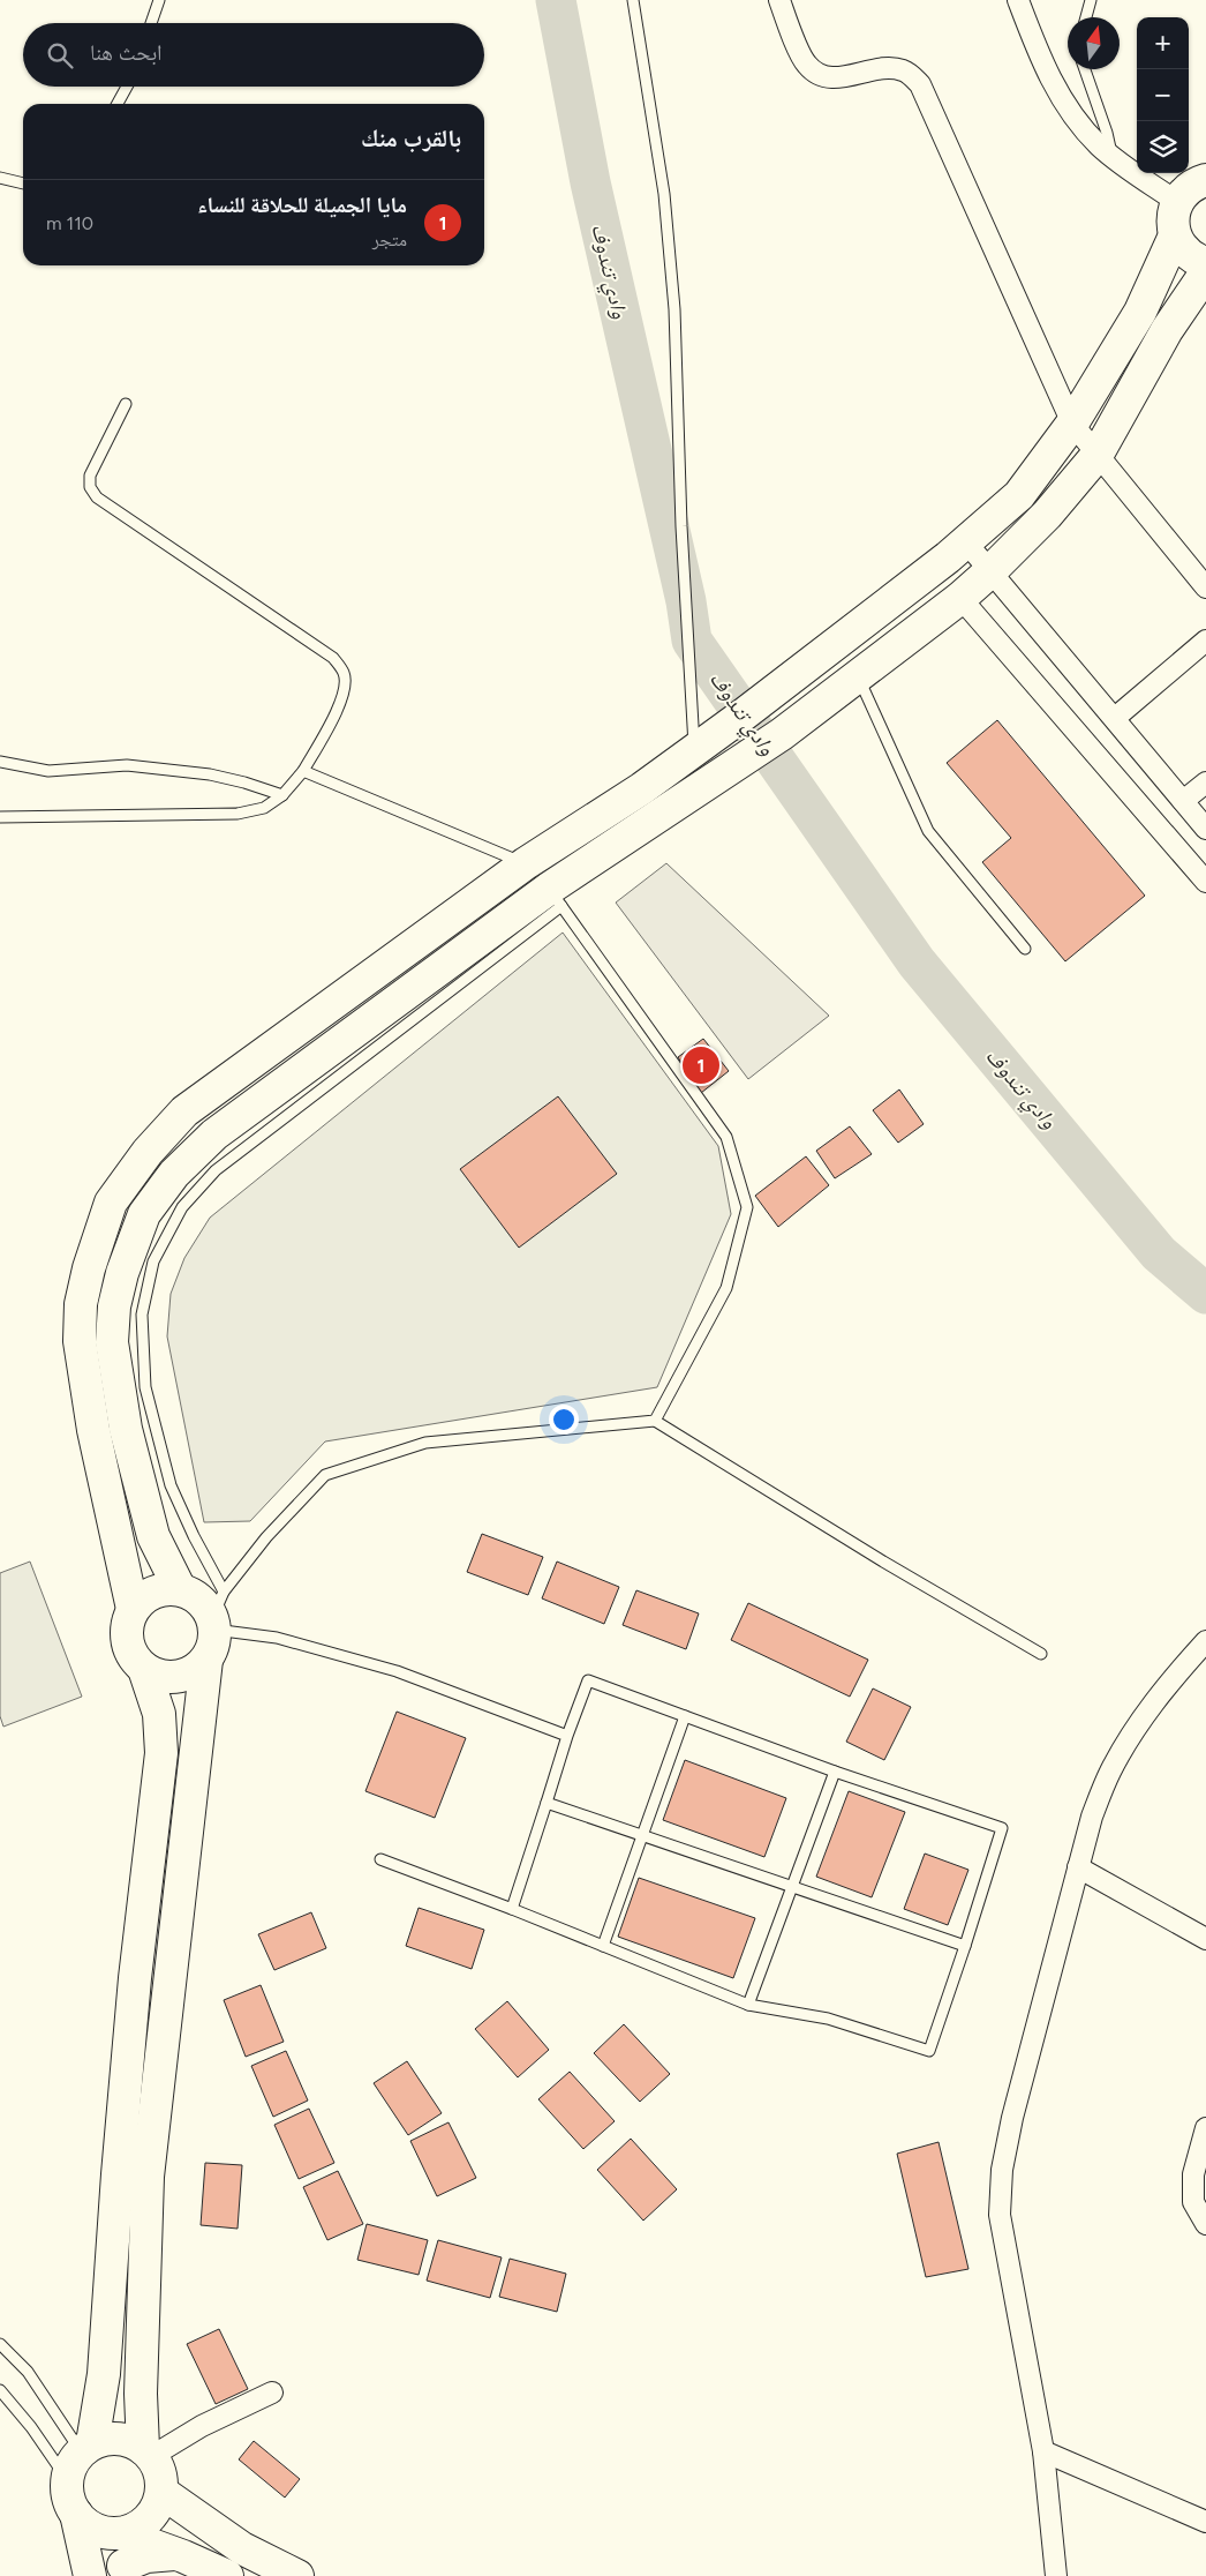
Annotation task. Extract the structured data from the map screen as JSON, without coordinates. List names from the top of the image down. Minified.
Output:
{"water":["وادي تندوف"],"north":"top","page":{"map_buttons":["+","−"],"search":"ابحث هنا","heading":"بالقرب منك","list":[{"mark":"1","name":"مايا الجميلة للحلاقة للنساء","note":"متجر","value":"110 m"}],"pins":"1"}}
